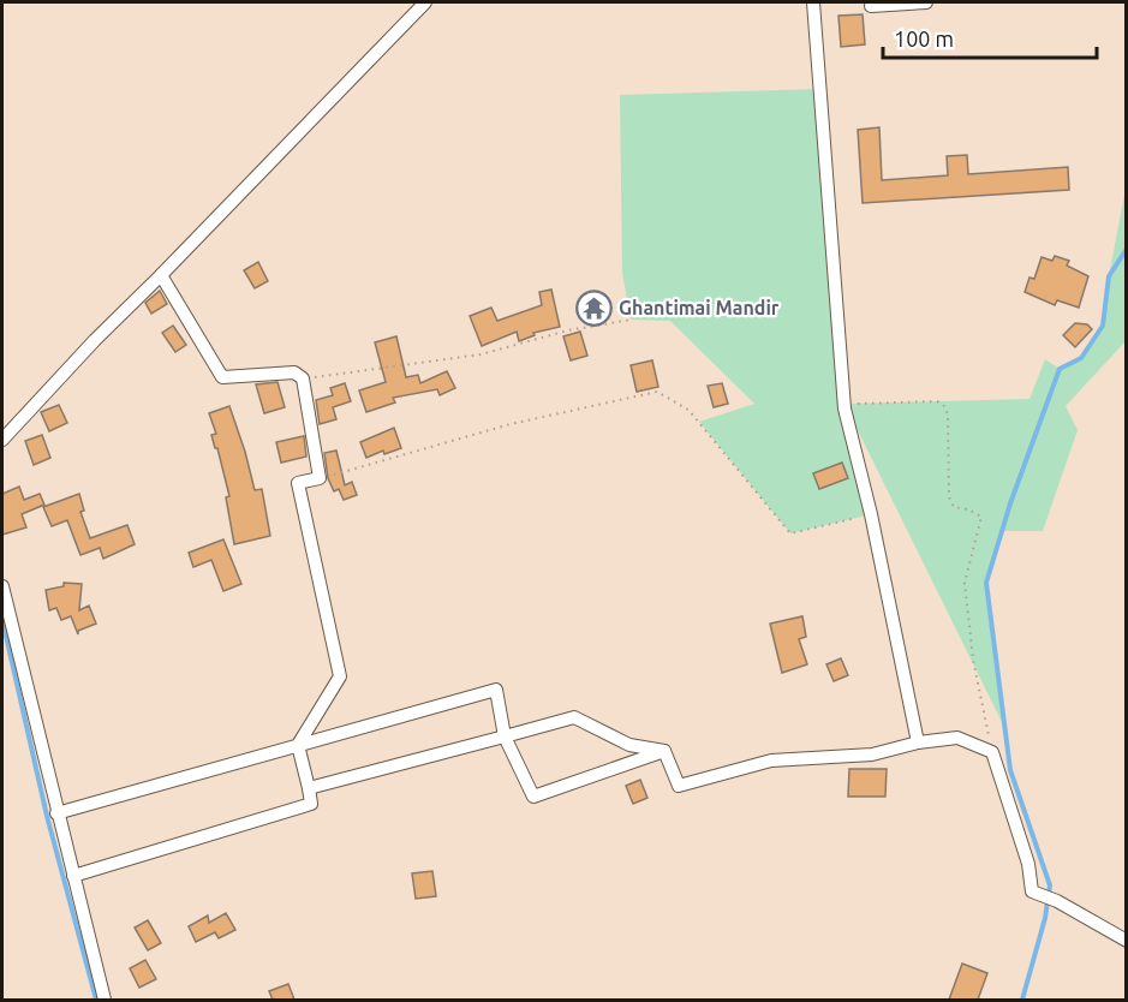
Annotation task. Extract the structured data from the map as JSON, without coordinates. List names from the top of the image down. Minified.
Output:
{"places":{"temple":["Ghantimai Mandir"]},"scale_bar":"100 m"}
